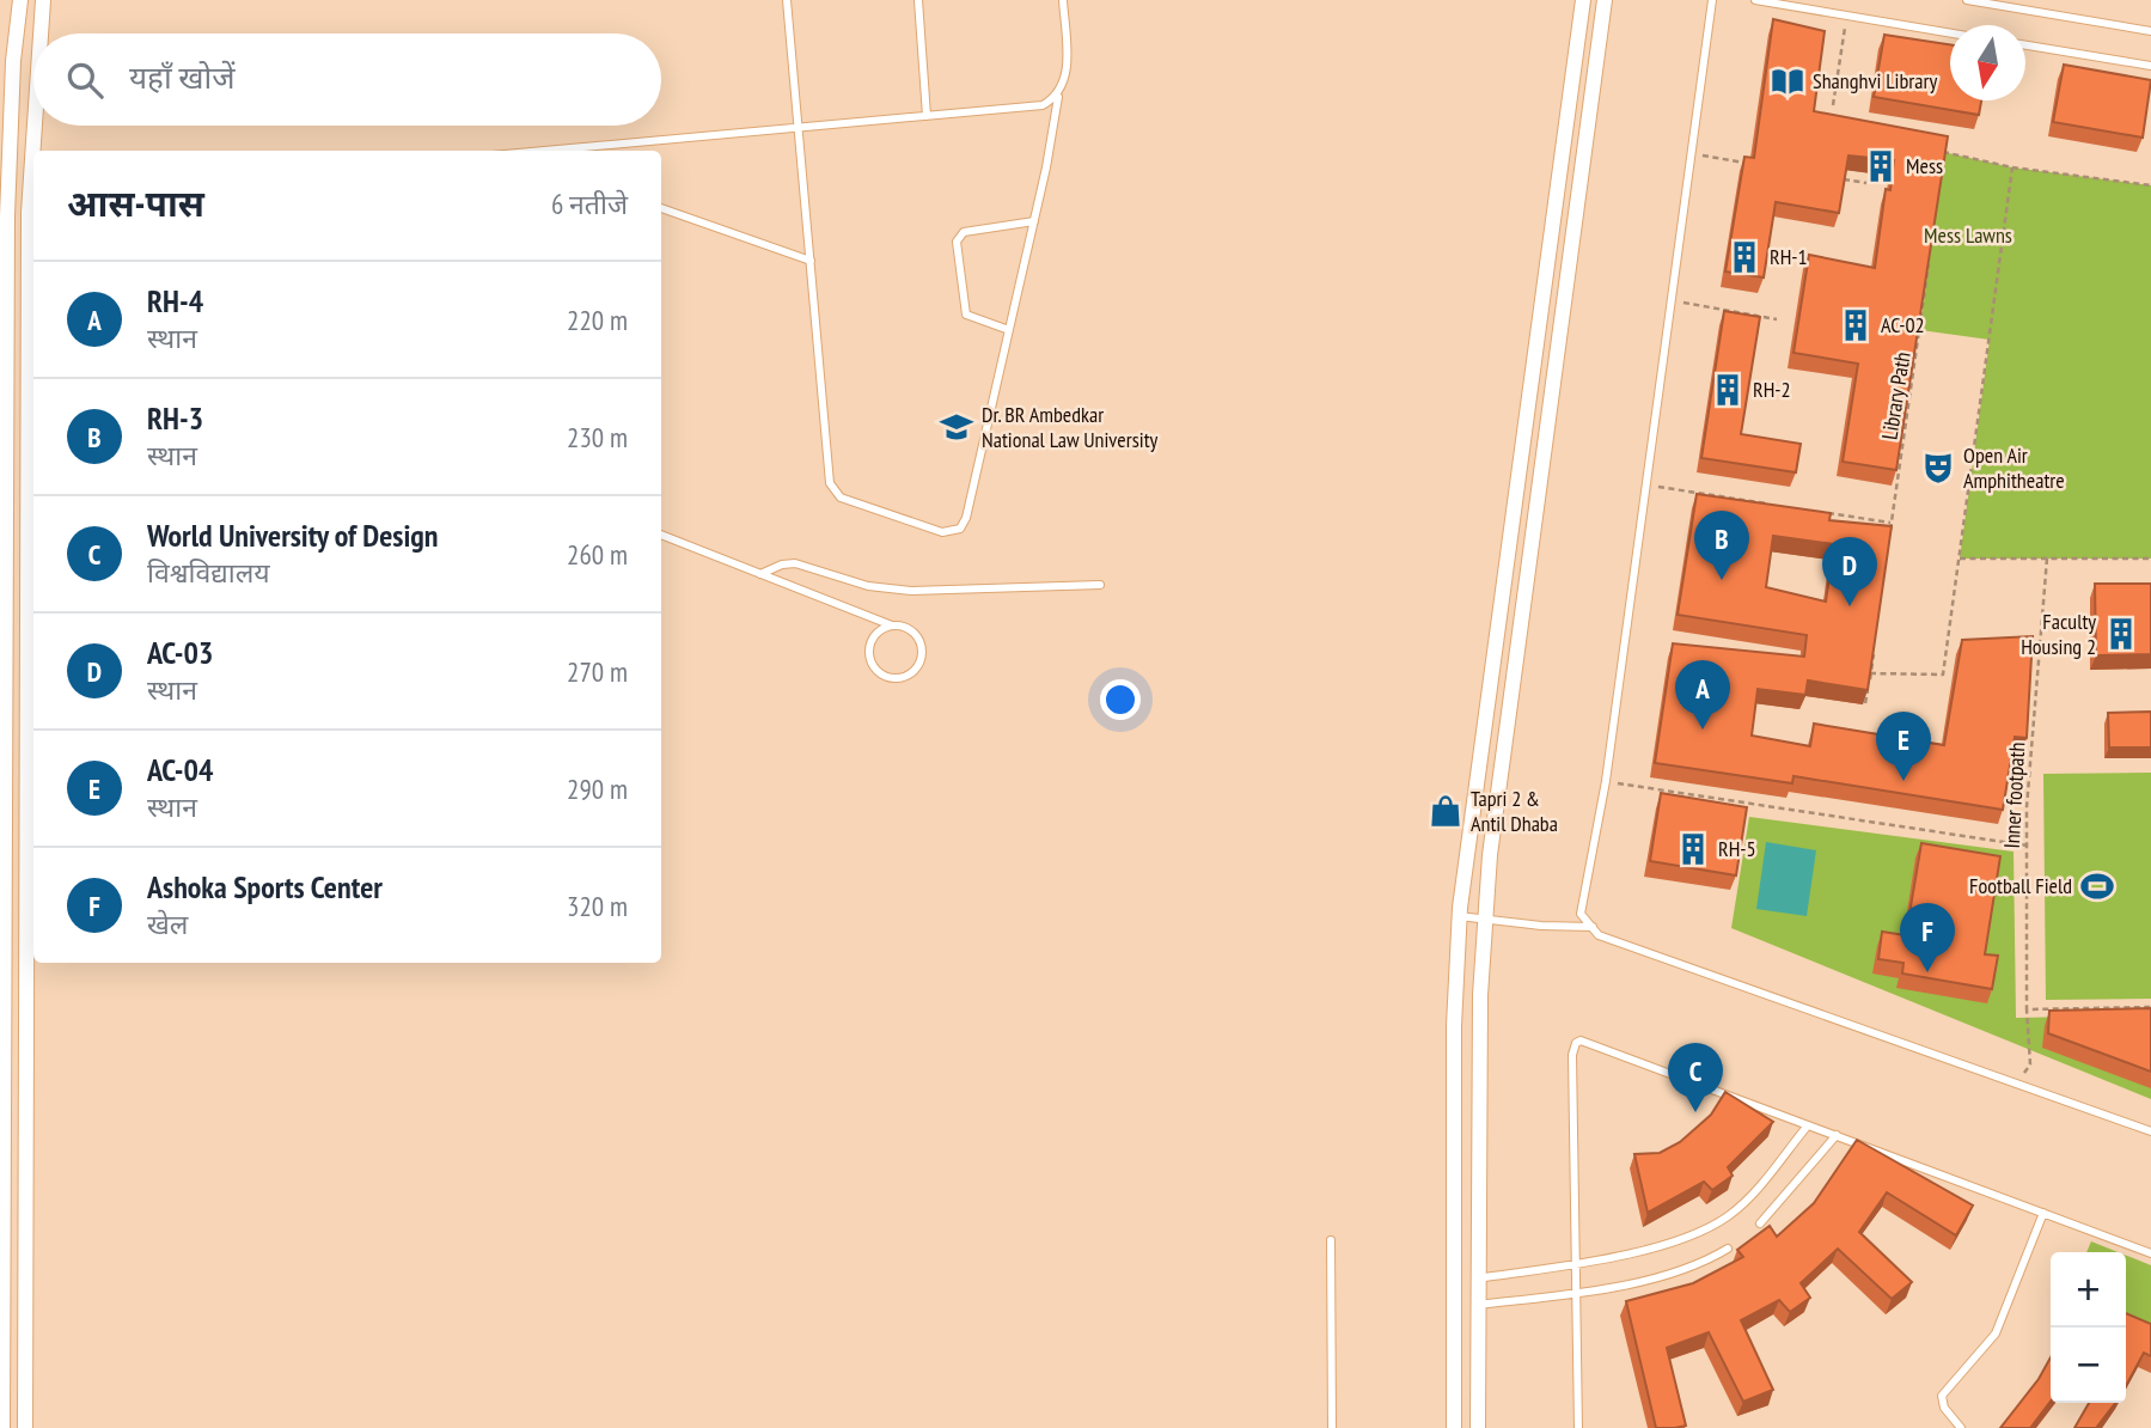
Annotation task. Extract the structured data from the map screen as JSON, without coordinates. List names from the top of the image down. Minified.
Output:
{"streets":{"path":["Library Path","Inner footpath"]},"parks":["Mess Lawns"],"places":{"library":["Shanghvi Library"],"building":["Mess","RH-1","AC-02","RH-2","Faculty Housing 2","RH-5"],"school or university":["Dr. BR Ambedkar National Law University"],"theatre":["Open Air Amphitheatre"],"shop":["Tapri 2 & Antil Dhaba"],"sports":["Football Field"]},"north":"bottom","page":{"search":"यहाँ खोजें","heading":["आस-पास","6 नतीजे"],"list":[{"mark":"A","name":"RH-4","note":"स्थान","value":"220 m"},{"mark":"B","name":"RH-3","note":"स्थान","value":"230 m"},{"mark":"C","name":"World University of Design","note":"विश्वविद्यालय","value":"260 m"},{"mark":"D","name":"AC-03","note":"स्थान","value":"270 m"},{"mark":"E","name":"AC-04","note":"स्थान","value":"290 m"},{"mark":"F","name":"Ashoka Sports Center","note":"खेल","value":"320 m"}],"pins":["B","D","A","E","F","C"],"map_buttons":["+","−"]}}
